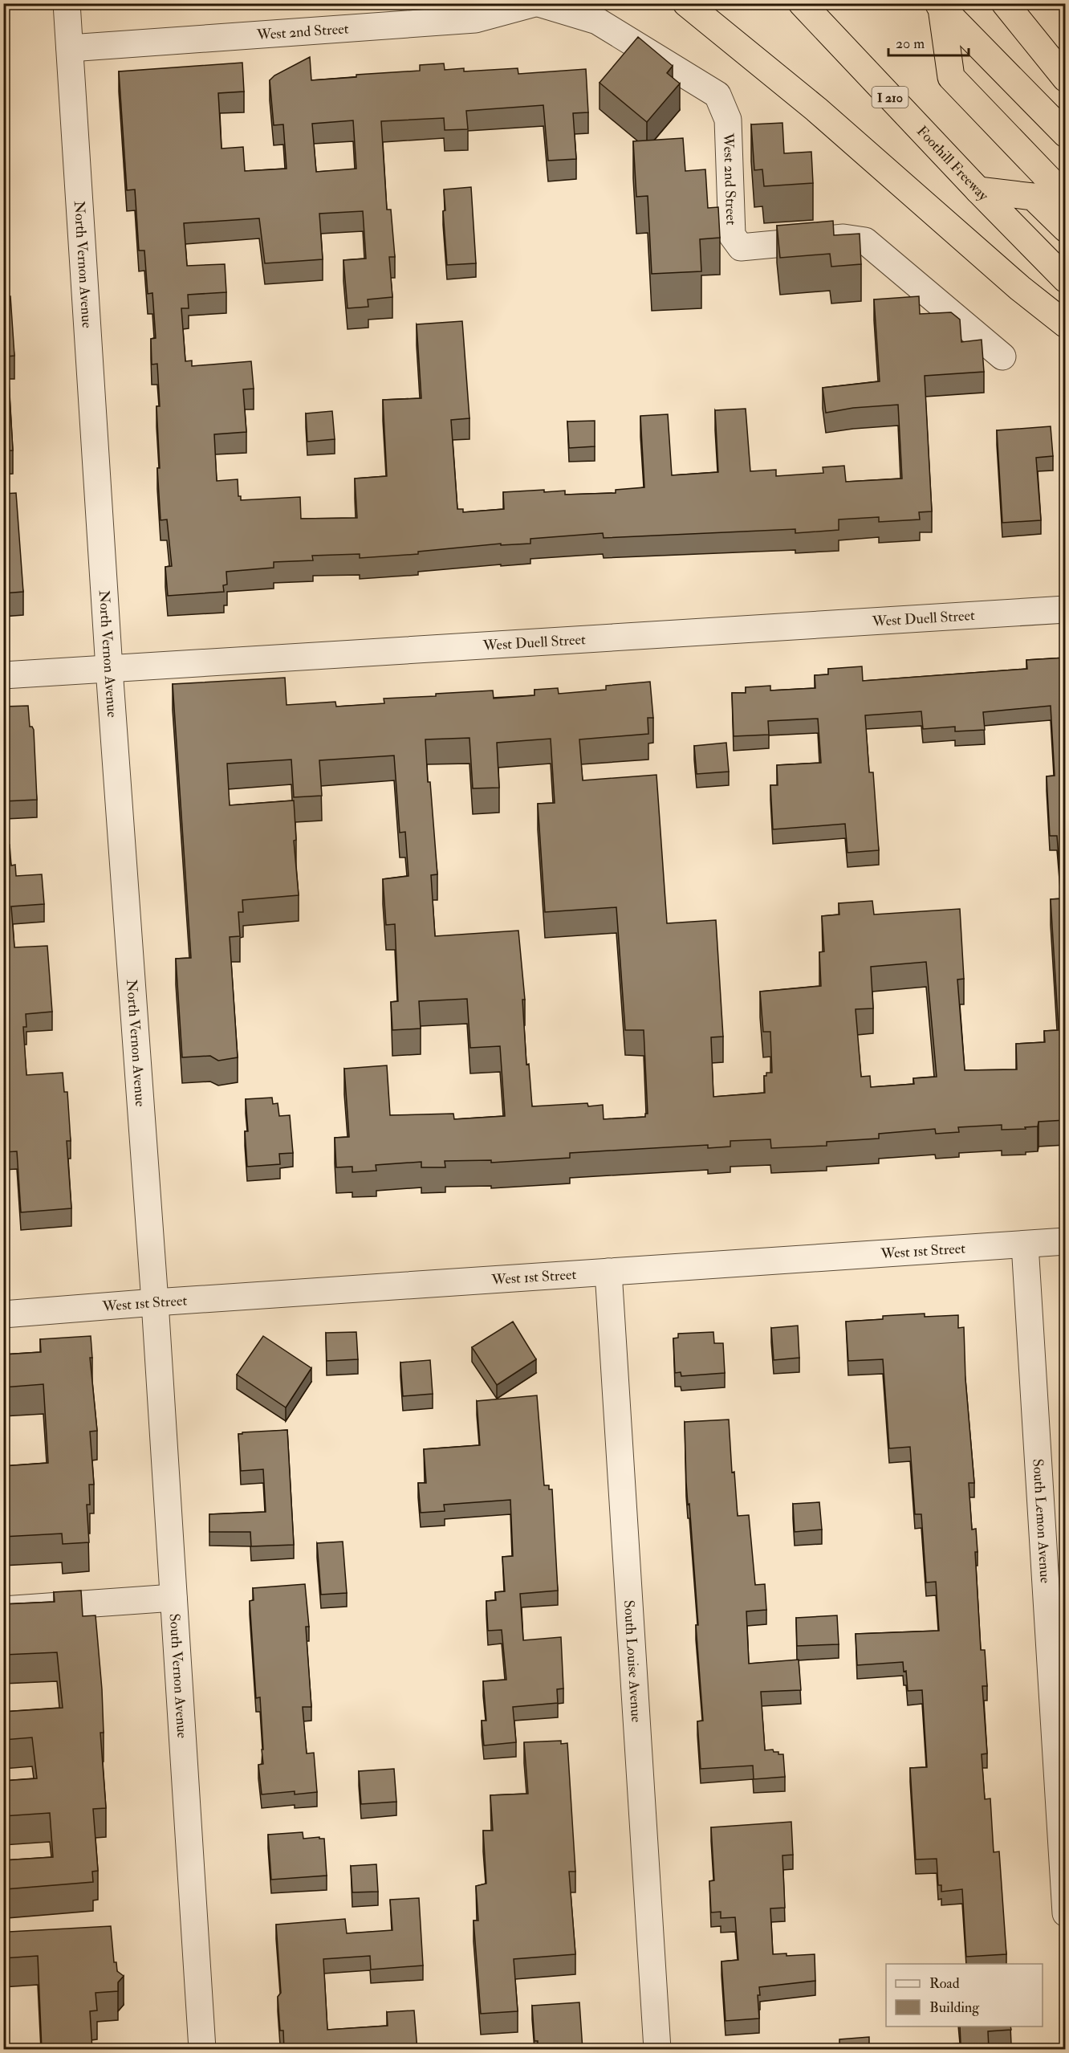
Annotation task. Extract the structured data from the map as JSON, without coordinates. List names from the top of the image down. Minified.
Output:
{"streets":{"highway":["I 210","Foothill Freeway"],"street":["West 2nd Street","North Vernon Avenue","West Duell Street","West 1st Street","South Lemon Avenue","South Louise Avenue","South Vernon Avenue"]},"crossings":[["West 2nd Street","North Vernon Avenue"],["North Vernon Avenue","West Duell Street"],["North Vernon Avenue","West 1st Street"],["North Vernon Avenue","South Vernon Avenue"],["West 1st Street","South Lemon Avenue"],["West 1st Street","South Louise Avenue"],["West 1st Street","South Vernon Avenue"]],"legend":["Road","Building"],"scale_bar":"20 m"}
